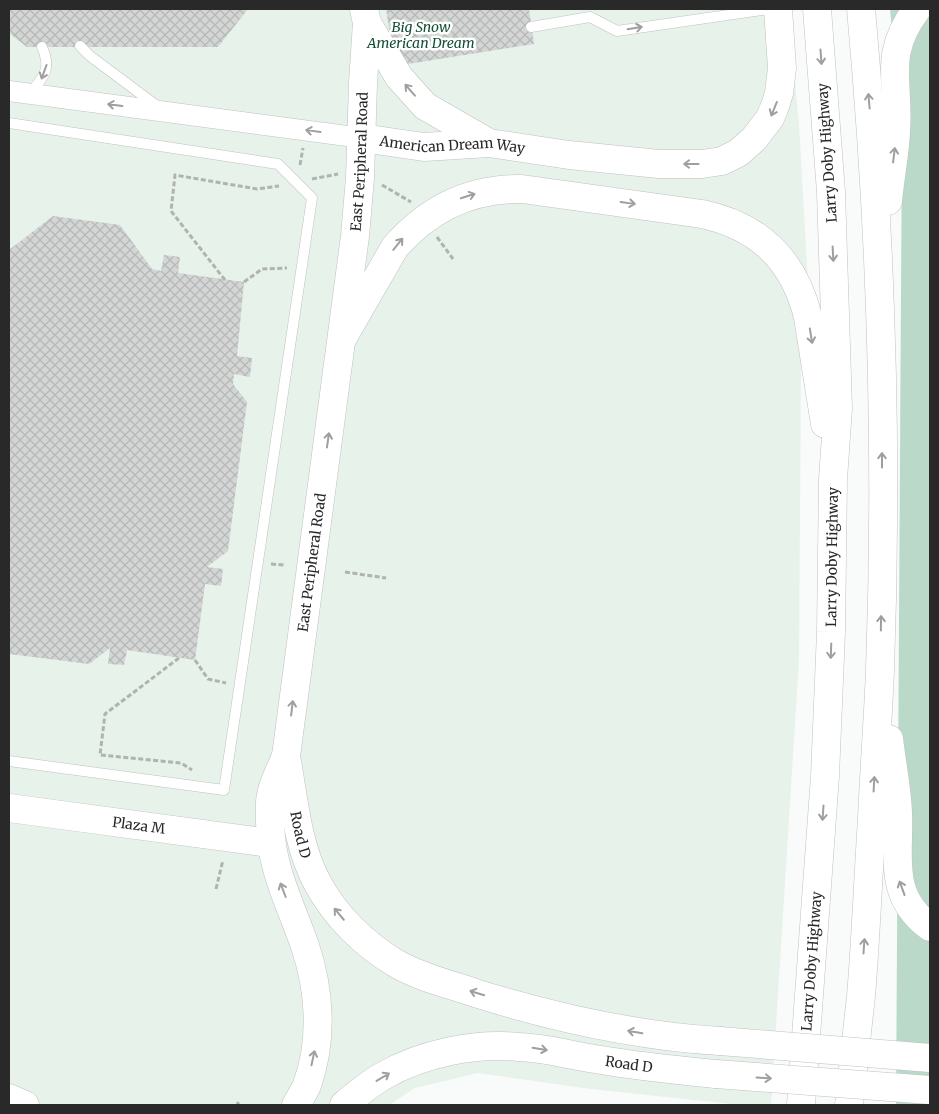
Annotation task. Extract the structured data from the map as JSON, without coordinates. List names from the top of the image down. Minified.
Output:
{"streets":{"main road":["American Dream Way","Larry Doby Highway","East Peripheral Road","Plaza M","Road D"]},"crossings":[["American Dream Way","East Peripheral Road"],["East Peripheral Road","Plaza M"],["East Peripheral Road","Road D"]],"one_way":["American Dream Way","East Peripheral Road"],"parks":["Big Snow American Dream"]}
